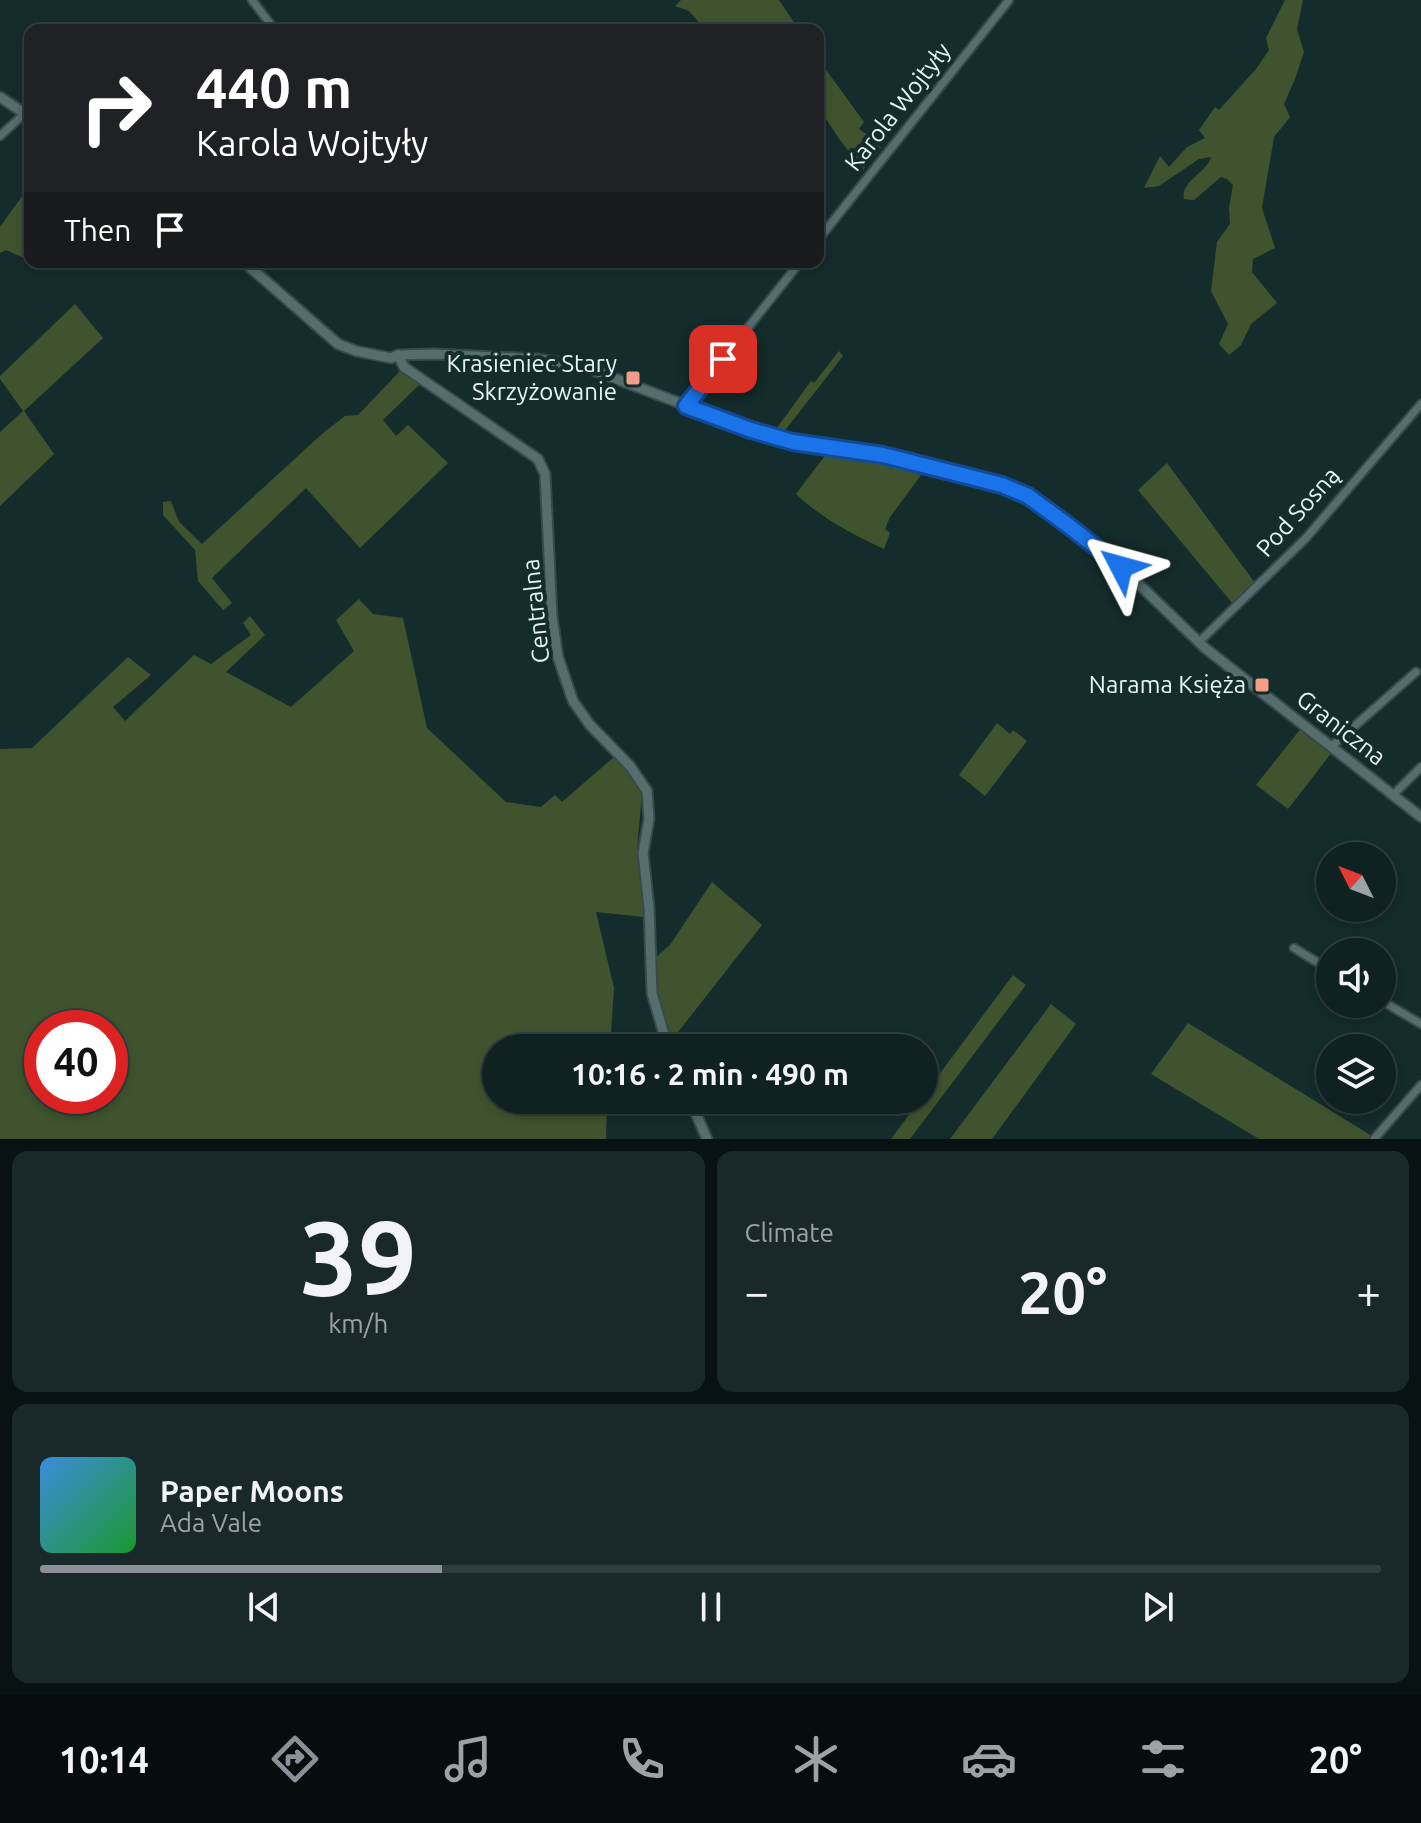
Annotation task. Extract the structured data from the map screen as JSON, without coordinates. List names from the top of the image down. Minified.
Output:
{"streets":{"street":["Karola Wojtyły","Pod Sosną","Centralna","Graniczna"]},"crossings":[["Pod Sosną","Graniczna"],["Centralna","Graniczna"]],"places":{"transit":["Krasieniec Stary Skrzyżowanie","Narama Księża"]},"north":"top left","page":{"turn":["440 m","Karola Wojtyły"],"then":"Then","limit":"40","trip":"10:16 · 2 min · 490 m","tile":[["39","km/h"],"Climate"],"heat":["−","20°","+"],"song":["Paper Moons","Ada Vale"],"tabs":["10:14","20°"]}}
